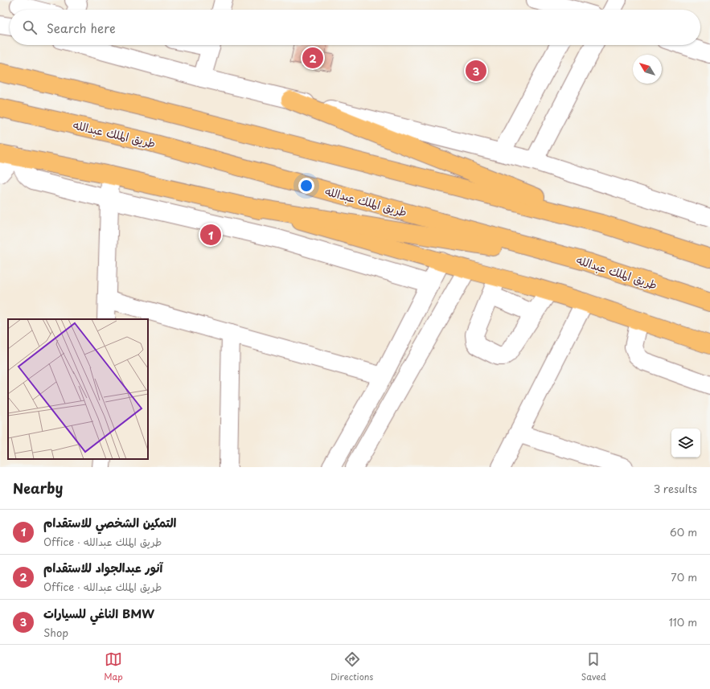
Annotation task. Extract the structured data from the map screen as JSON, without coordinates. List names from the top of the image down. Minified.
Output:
{"streets":{"main road":["طريق الملك عبدالله"]},"north":"top left","page":{"search":"Search here","pins":["2","3","1"],"heading":["Nearby","3 results"],"list":[{"mark":"1","name":"التمكين الشخصي للاستقدام","note":"Office · طريق الملك عبدالله","value":"60 m"},{"mark":"2","name":"آنور عبدالجواد للاستقدام","note":"Office · طريق الملك عبدالله","value":"70 m"},{"mark":"3","name":"الناغي للسيارات BMW","note":"Shop","value":"110 m"}],"nav":["Map","Directions","Saved"]}}
